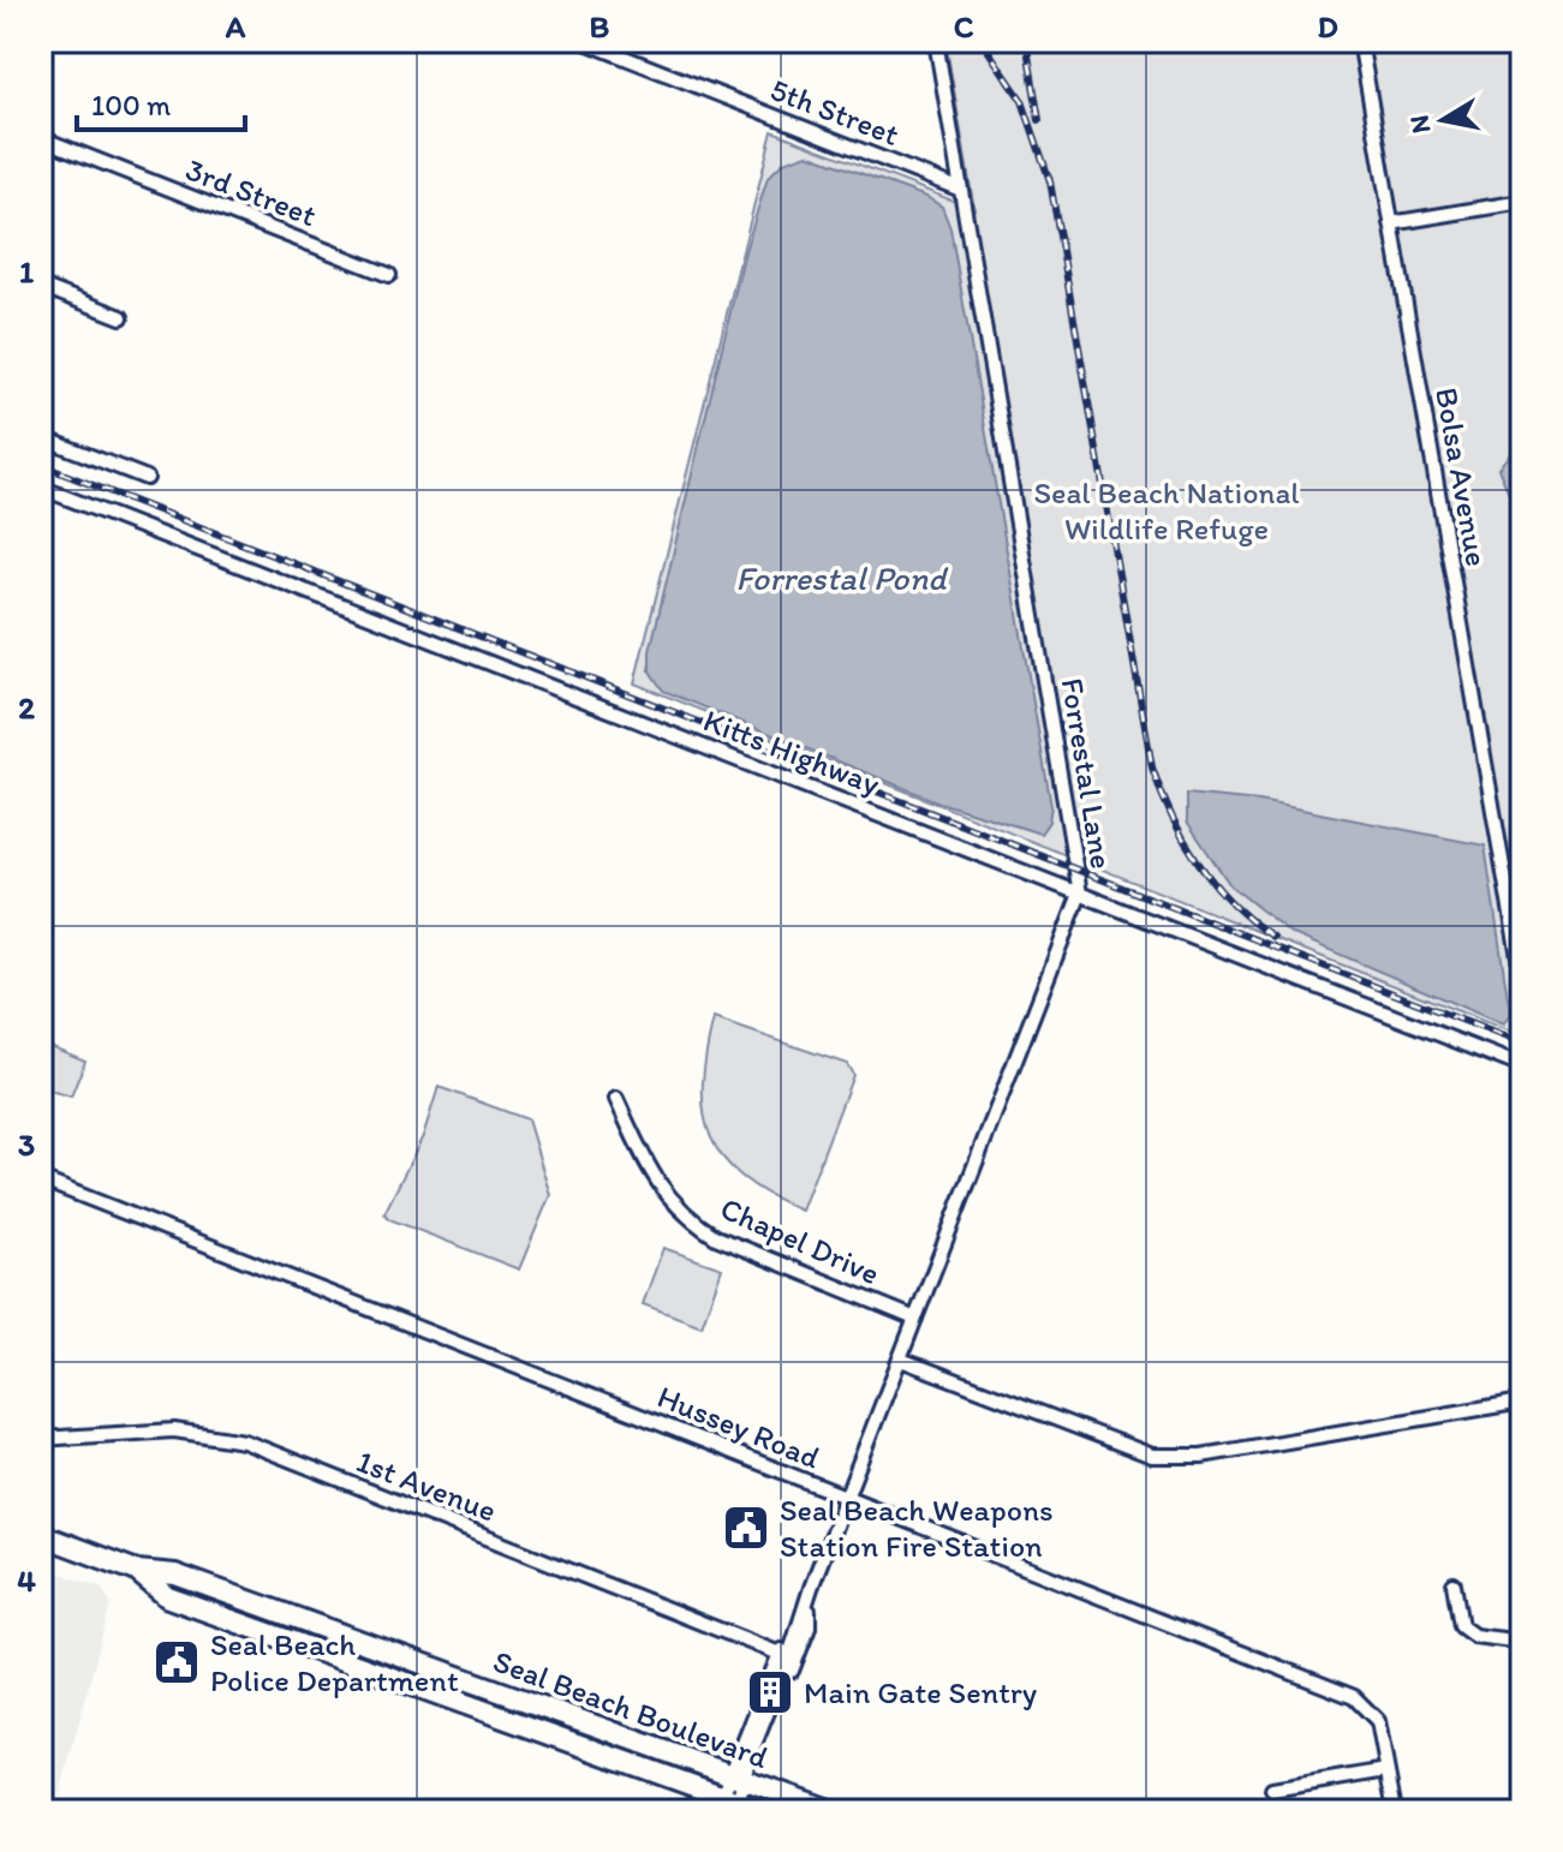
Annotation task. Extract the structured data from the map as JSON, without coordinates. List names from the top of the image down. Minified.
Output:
{"streets":{"main road":["Seal Beach Boulevard"],"street":["5th Street","3rd Street","Bolsa Avenue","Kitts Highway","Forrestal Lane","Chapel Drive","Hussey Road","1st Avenue"]},"crossings":[["5th Street","Forrestal Lane"],["Kitts Highway","Forrestal Lane"],["Forrestal Lane","Chapel Drive"],["Forrestal Lane","Hussey Road"],["Forrestal Lane","1st Avenue"],["Forrestal Lane","Seal Beach Boulevard"]],"water":["Forrestal Pond"],"parks":["Seal Beach National Wildlife Refuge"],"places":{"public building":["Seal Beach Weapons Station Fire Station","Seal Beach Police Department"],"building":["Main Gate Sentry"]},"scale_bar":"100 m","north":"left","grid":{"columns":["A","B","C","D"],"rows":["1","2","3","4"]}}
